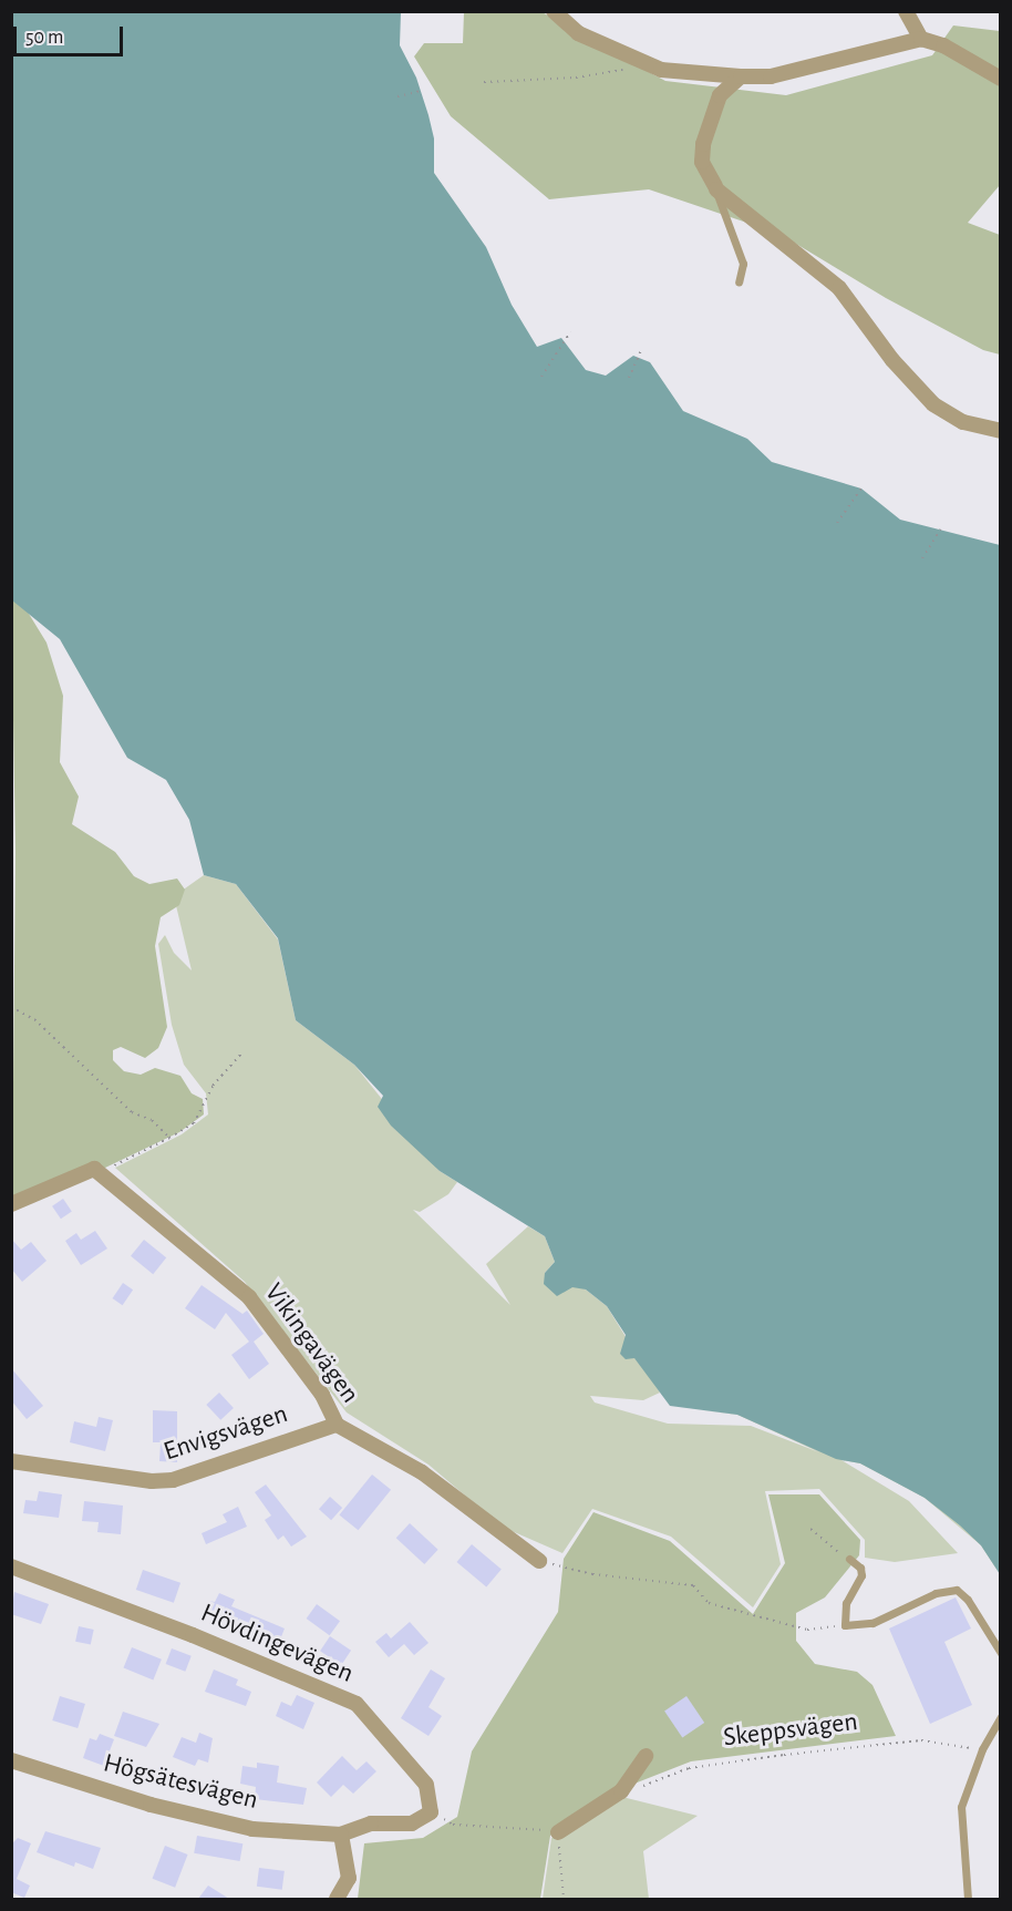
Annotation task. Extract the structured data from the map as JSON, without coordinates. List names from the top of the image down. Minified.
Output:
{"streets":{"street":["Vikingavägen","Envigsvägen","Hövdingevägen","Högsätesvägen"],"path":["Skeppsvägen"]},"crossings":[["Vikingavägen","Envigsvägen"]],"scale_bar":"50 m"}
